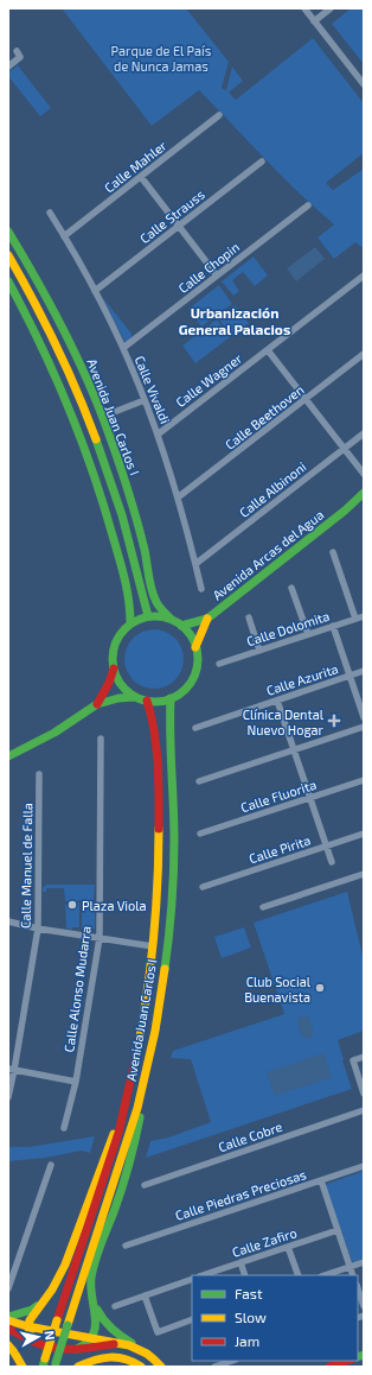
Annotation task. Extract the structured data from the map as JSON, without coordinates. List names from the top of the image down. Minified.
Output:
{"streets":{"main road":["Avenida Juan Carlos I","Avenida Arcas del Agua"],"street":["Calle Mahler","Calle Strauss","Calle Chopin","Calle Wagner","Calle Vivaldi","Calle Beethoven","Calle Albinoni","Calle Dolomita","Calle Azurita","Calle Fluorita","Calle Pirita","Calle Manuel de Falla","Calle Alonso Mudarra","Calle Cobre","Calle Piedras Preciosas","Calle Zafiro"]},"crossings":[["Calle Mahler","Calle Vivaldi"],["Calle Strauss","Calle Vivaldi"],["Calle Chopin","Calle Vivaldi"],["Calle Wagner","Calle Vivaldi"],["Calle Vivaldi","Calle Beethoven"],["Calle Vivaldi","Calle Albinoni"],["Avenida Juan Carlos I","Avenida Arcas del Agua"]],"districts":["Urbanización General Palacios"],"parks":["Parque de El País de Nunca Jamas"],"places":{"health":["Clínica Dental Nuevo Hogar"],"other":["Plaza Viola","Club Social Buenavista"]},"legend":["Fast","Slow","Jam"],"north":"right"}
